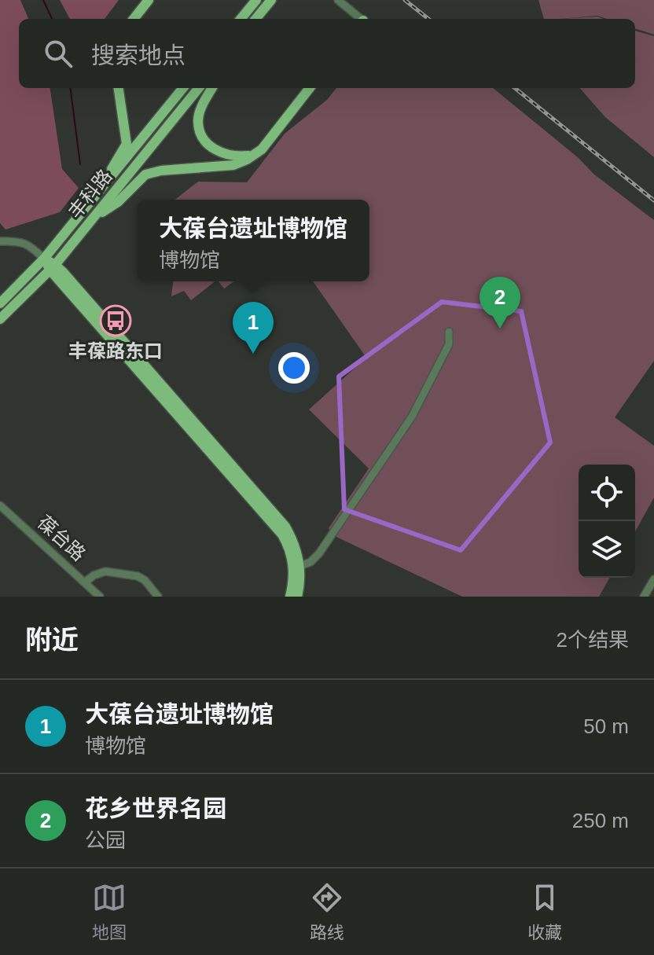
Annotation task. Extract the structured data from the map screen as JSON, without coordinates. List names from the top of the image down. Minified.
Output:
{"streets":{"main road":["丰科路"],"street":["葆台路"]},"places":{"bus stop":["丰葆路东口"]},"page":{"search":"搜索地点","popup":["大葆台遗址博物馆","博物馆"],"pins":["2","1"],"heading":["附近","2个结果"],"list":[{"mark":"1","name":"大葆台遗址博物馆","note":"博物馆","value":"50 m"},{"mark":"2","name":"花乡世界名园","note":"公园","value":"250 m"}],"nav":["地图","路线","收藏"]}}
